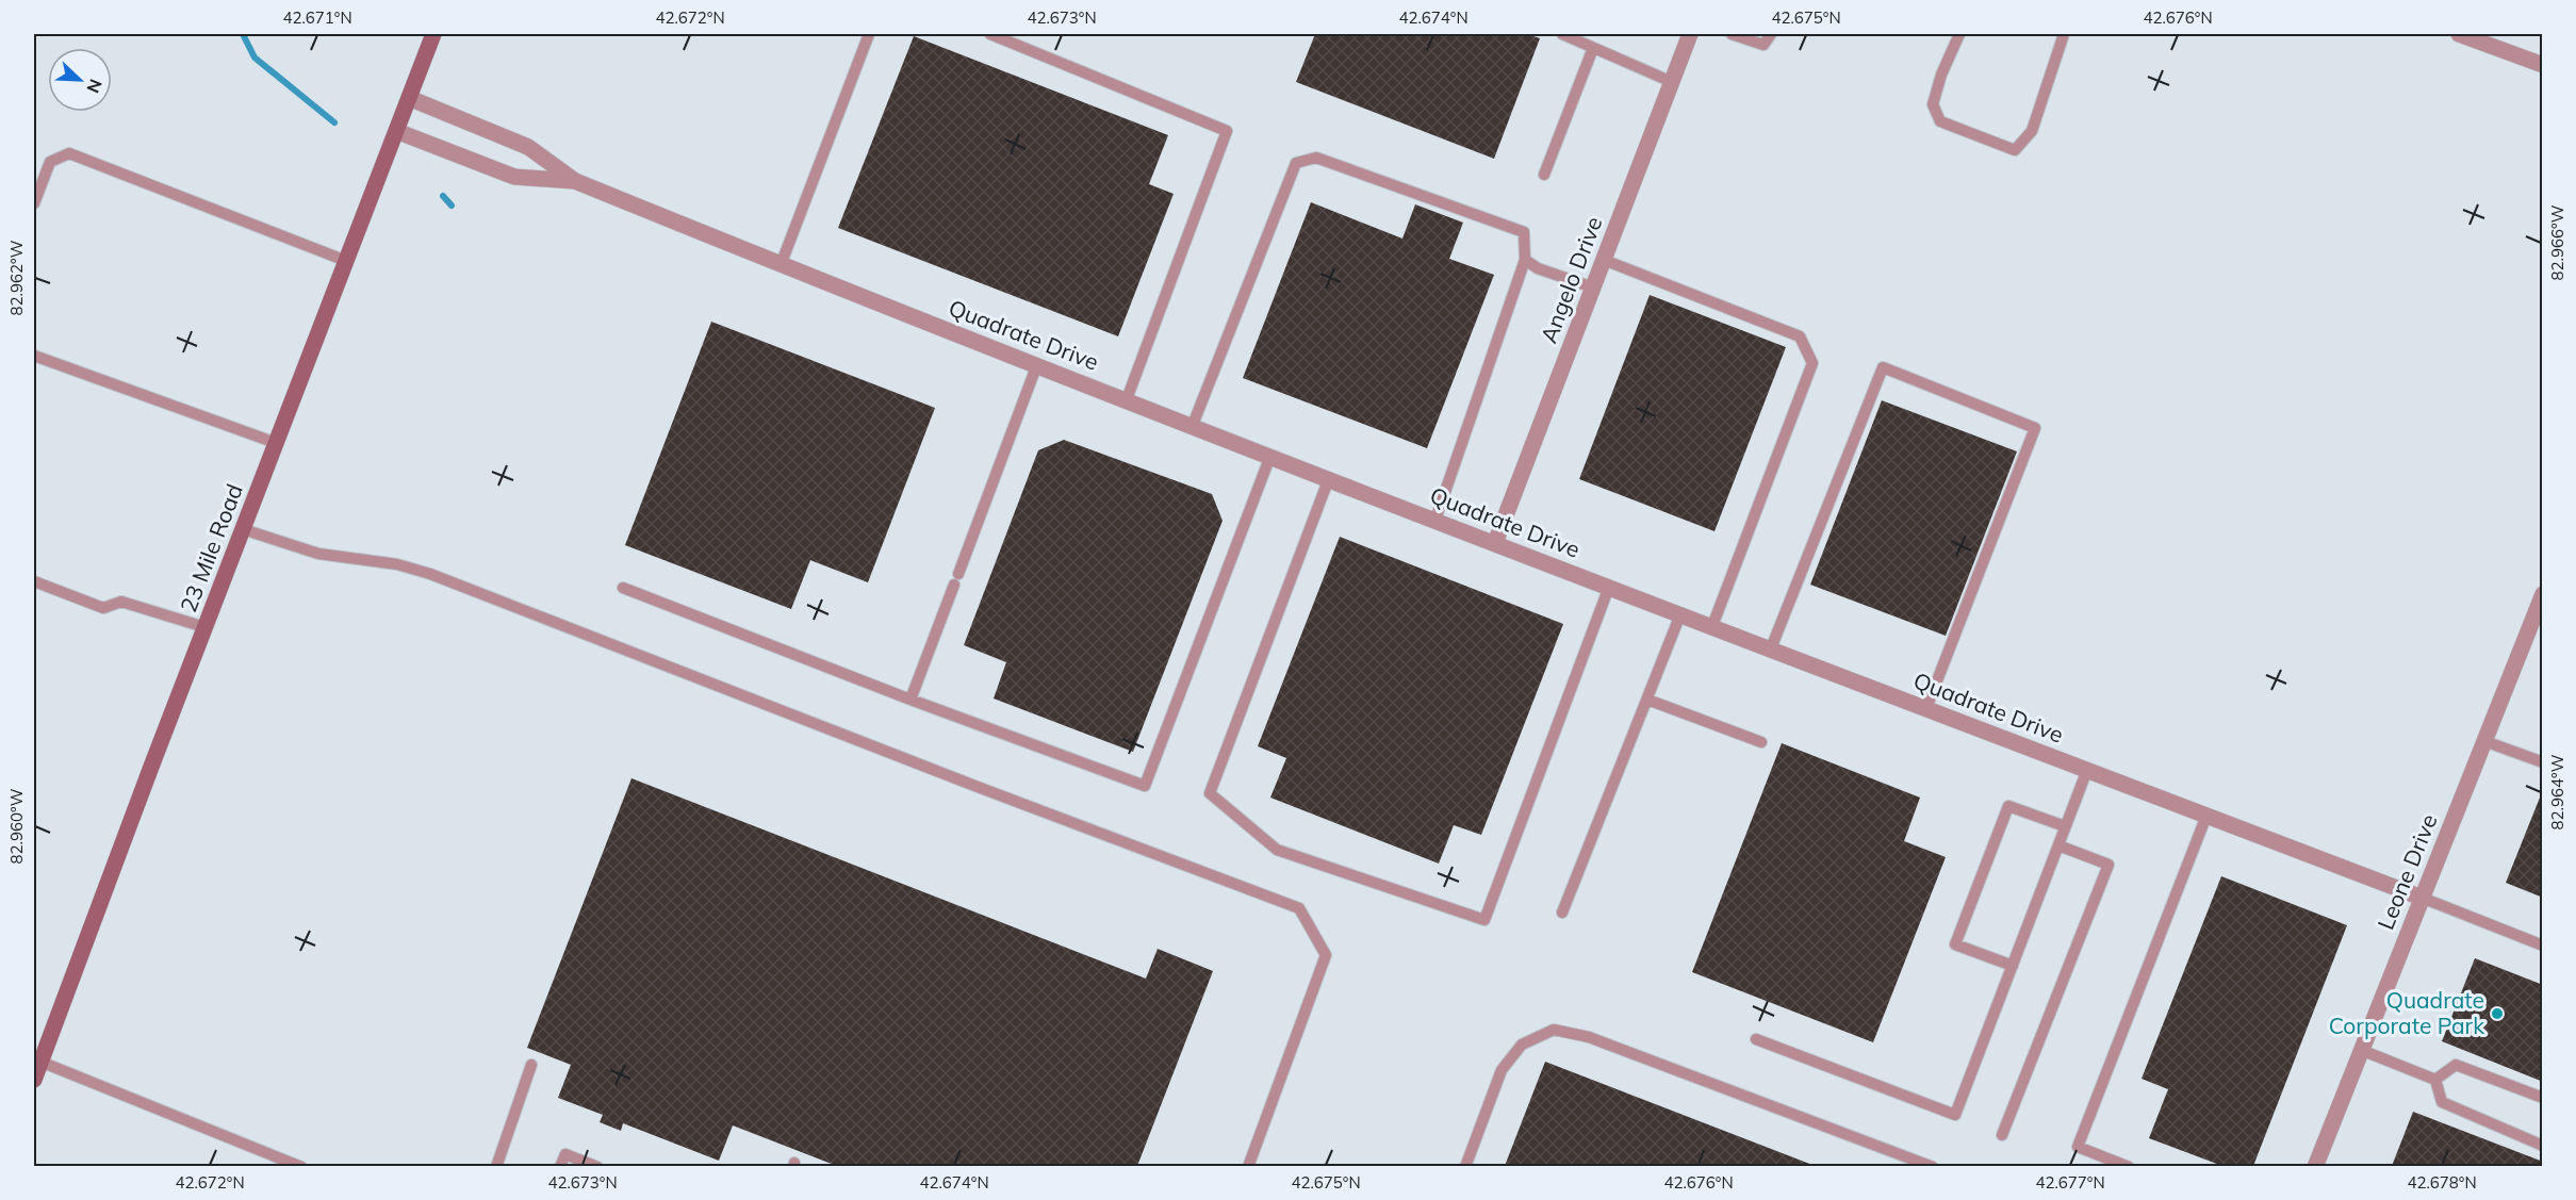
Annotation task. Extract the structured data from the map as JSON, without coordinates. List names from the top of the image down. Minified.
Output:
{"streets":{"main road":["23 Mile Road"],"street":["Angelo Drive","Quadrate Drive","Leone Drive"]},"crossings":[["Angelo Drive","Quadrate Drive"],["Quadrate Drive","23 Mile Road"],["Quadrate Drive","Leone Drive"]],"places":["Quadrate Corporate Park"],"north":"bottom right","coordinates":["42.671°N","42.672°N","42.673°N","42.674°N","42.675°N","42.676°N","82.966°W","82.962°W","82.964°W","82.960°W","42.677°N","42.678°N"]}
